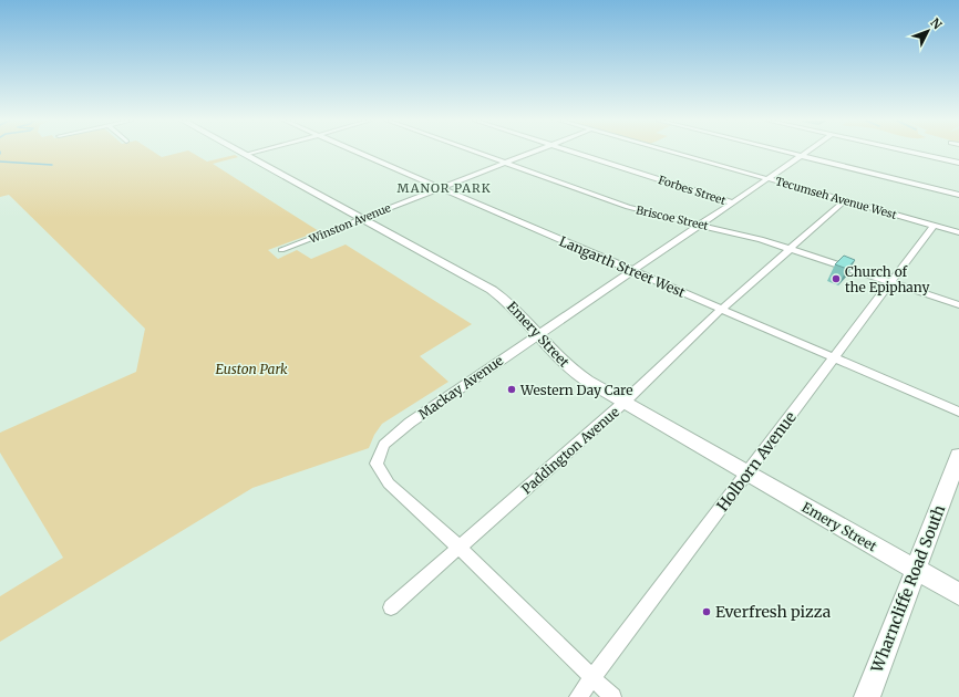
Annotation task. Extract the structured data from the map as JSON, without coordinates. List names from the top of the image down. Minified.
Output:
{"streets":{"street":["Forbes Street","Tecumseh Avenue West","Briscoe Street","Winston Avenue","Langarth Street West","Emery Street","Mackay Avenue","Paddington Avenue","Holborn Avenue","Wharncliffe Road South"]},"crossings":[["Forbes Street","Mackay Avenue"],["Tecumseh Avenue West","Mackay Avenue"],["Tecumseh Avenue West","Paddington Avenue"],["Tecumseh Avenue West","Holborn Avenue"],["Briscoe Street","Winston Avenue"],["Briscoe Street","Mackay Avenue"],["Briscoe Street","Paddington Avenue"],["Briscoe Street","Holborn Avenue"],["Winston Avenue","Langarth Street West"],["Winston Avenue","Emery Street"],["Langarth Street West","Mackay Avenue"],["Langarth Street West","Paddington Avenue"],["Langarth Street West","Holborn Avenue"],["Emery Street","Mackay Avenue"],["Emery Street","Paddington Avenue"],["Emery Street","Holborn Avenue"],["Emery Street","Wharncliffe Road South"],["Mackay Avenue","Paddington Avenue"],["Mackay Avenue","Holborn Avenue"]],"districts":["MANOR PARK"],"parks":["Euston Park"],"places":["Church of the Epiphany","Western Day Care","Everfresh pizza"],"north":"top right"}
